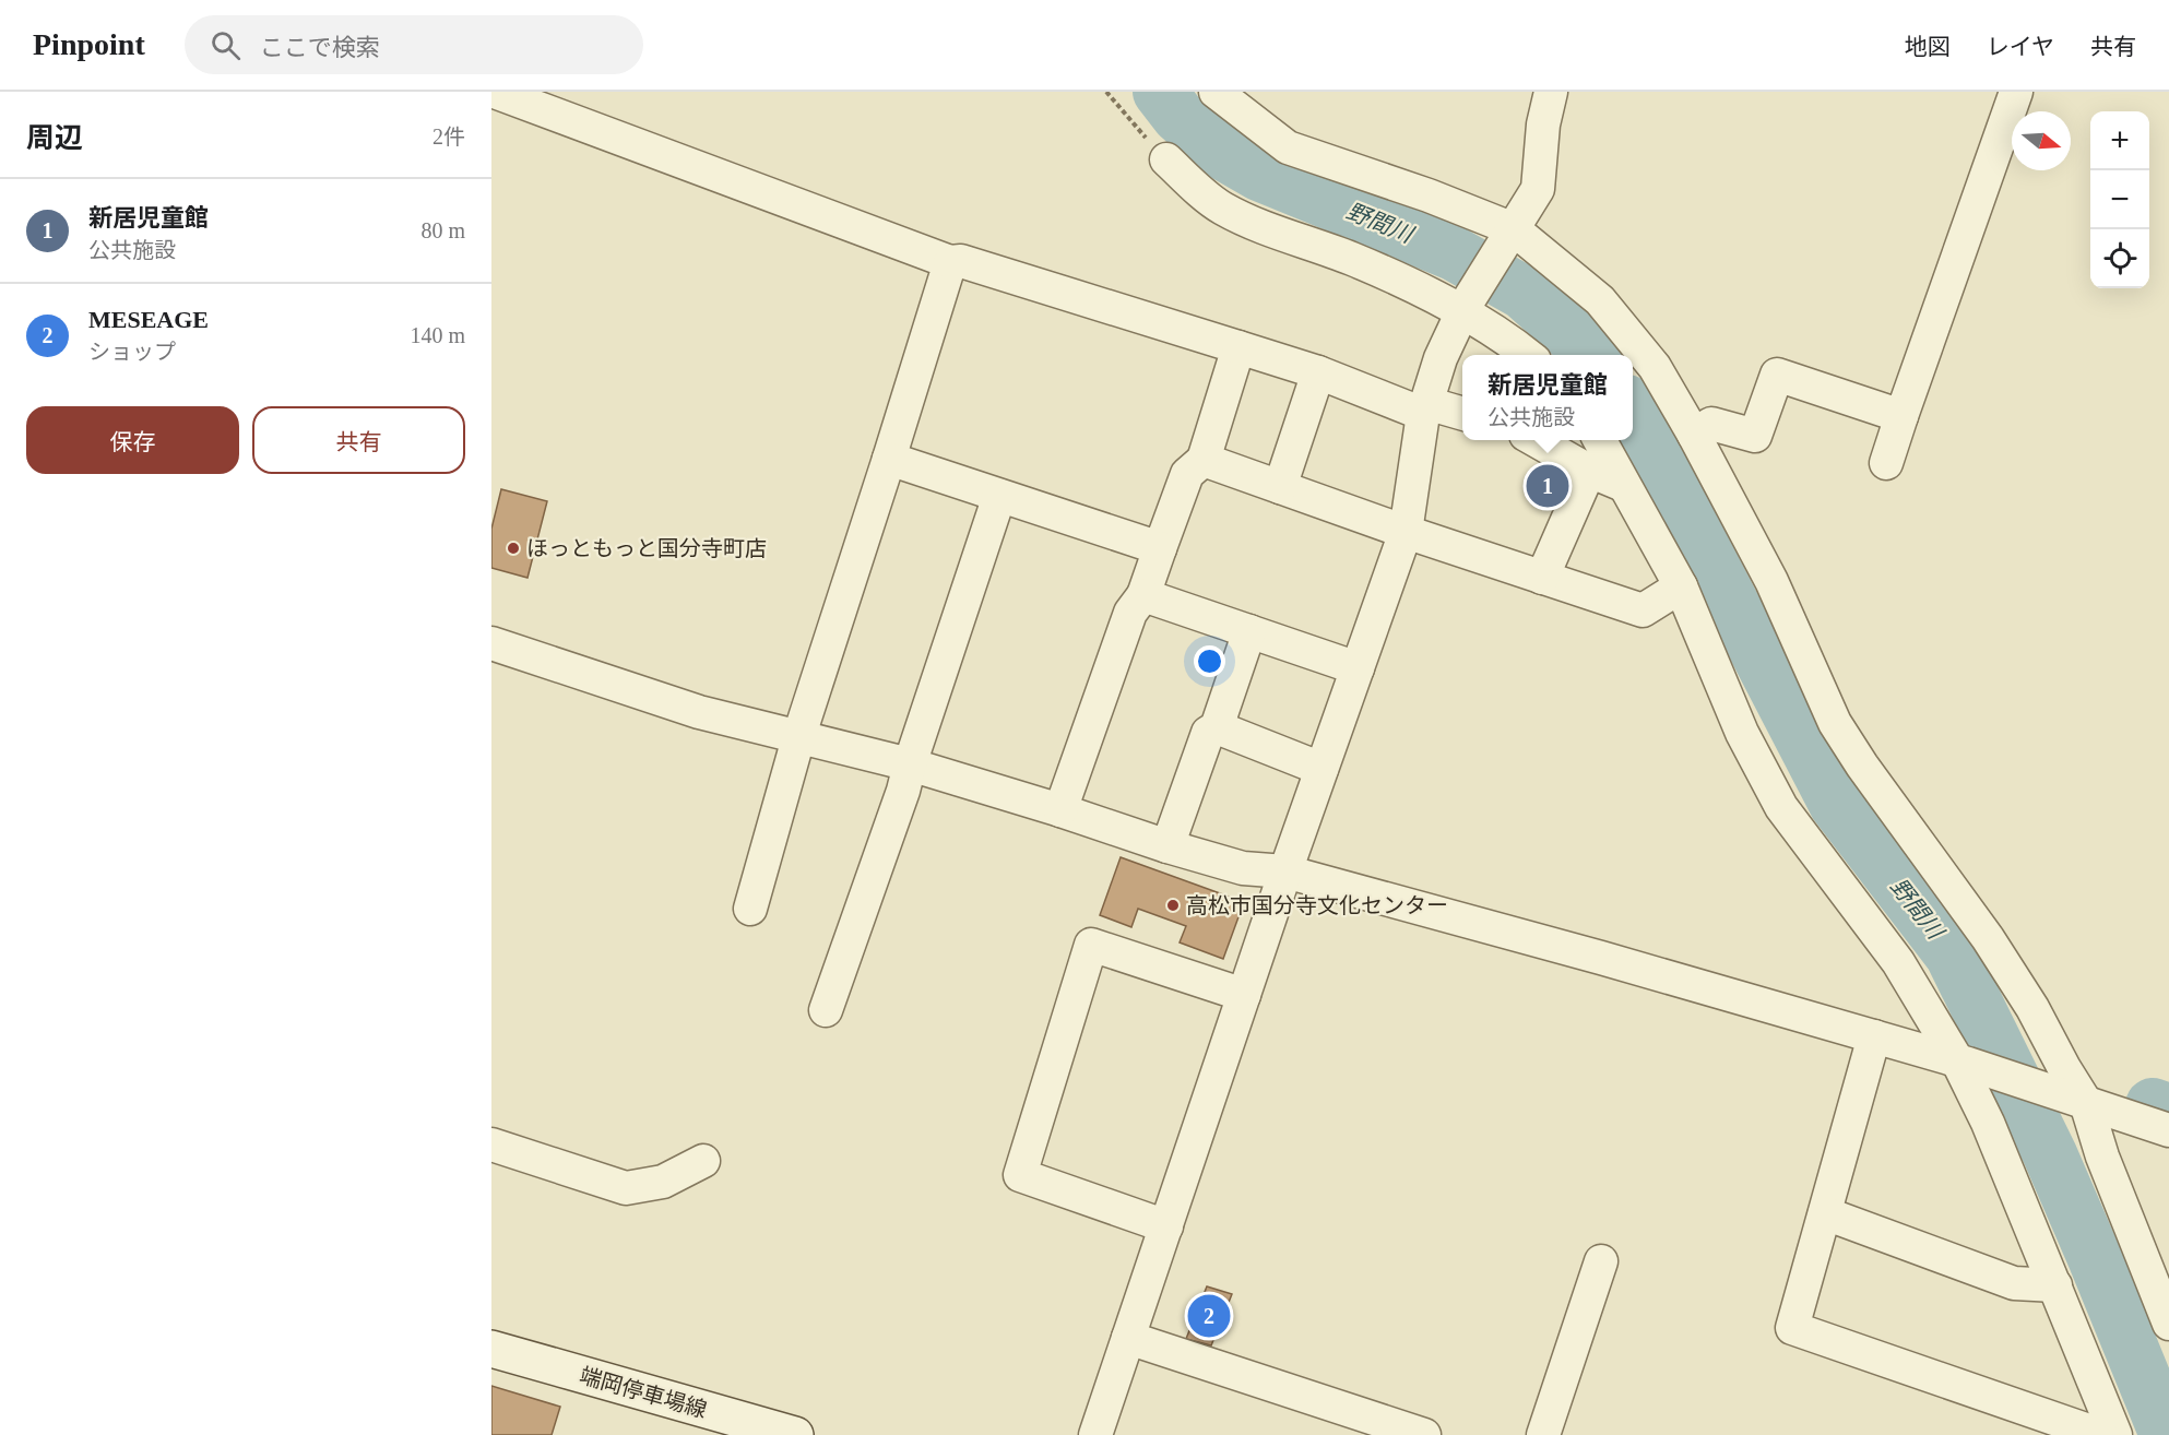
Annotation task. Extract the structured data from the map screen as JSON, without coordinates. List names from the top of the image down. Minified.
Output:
{"streets":{"main road":["端岡停車場線"]},"water":["野間川"],"places":["ほっともっと国分寺町店","高松市国分寺文化センター"],"north":"right","page":{"header":"Pinpoint","search":"ここで検索","nav":["地図","レイヤ","共有"],"heading":["周辺","2件"],"map_buttons":["+","−"],"list":[{"mark":"1","name":"新居児童館","note":"公共施設","value":"80 m"},{"mark":"2","name":"MESEAGE","note":"ショップ","value":"140 m"}],"popup":["新居児童館","公共施設"],"buttons":["保存","共有"],"pins":["1","2"]}}
